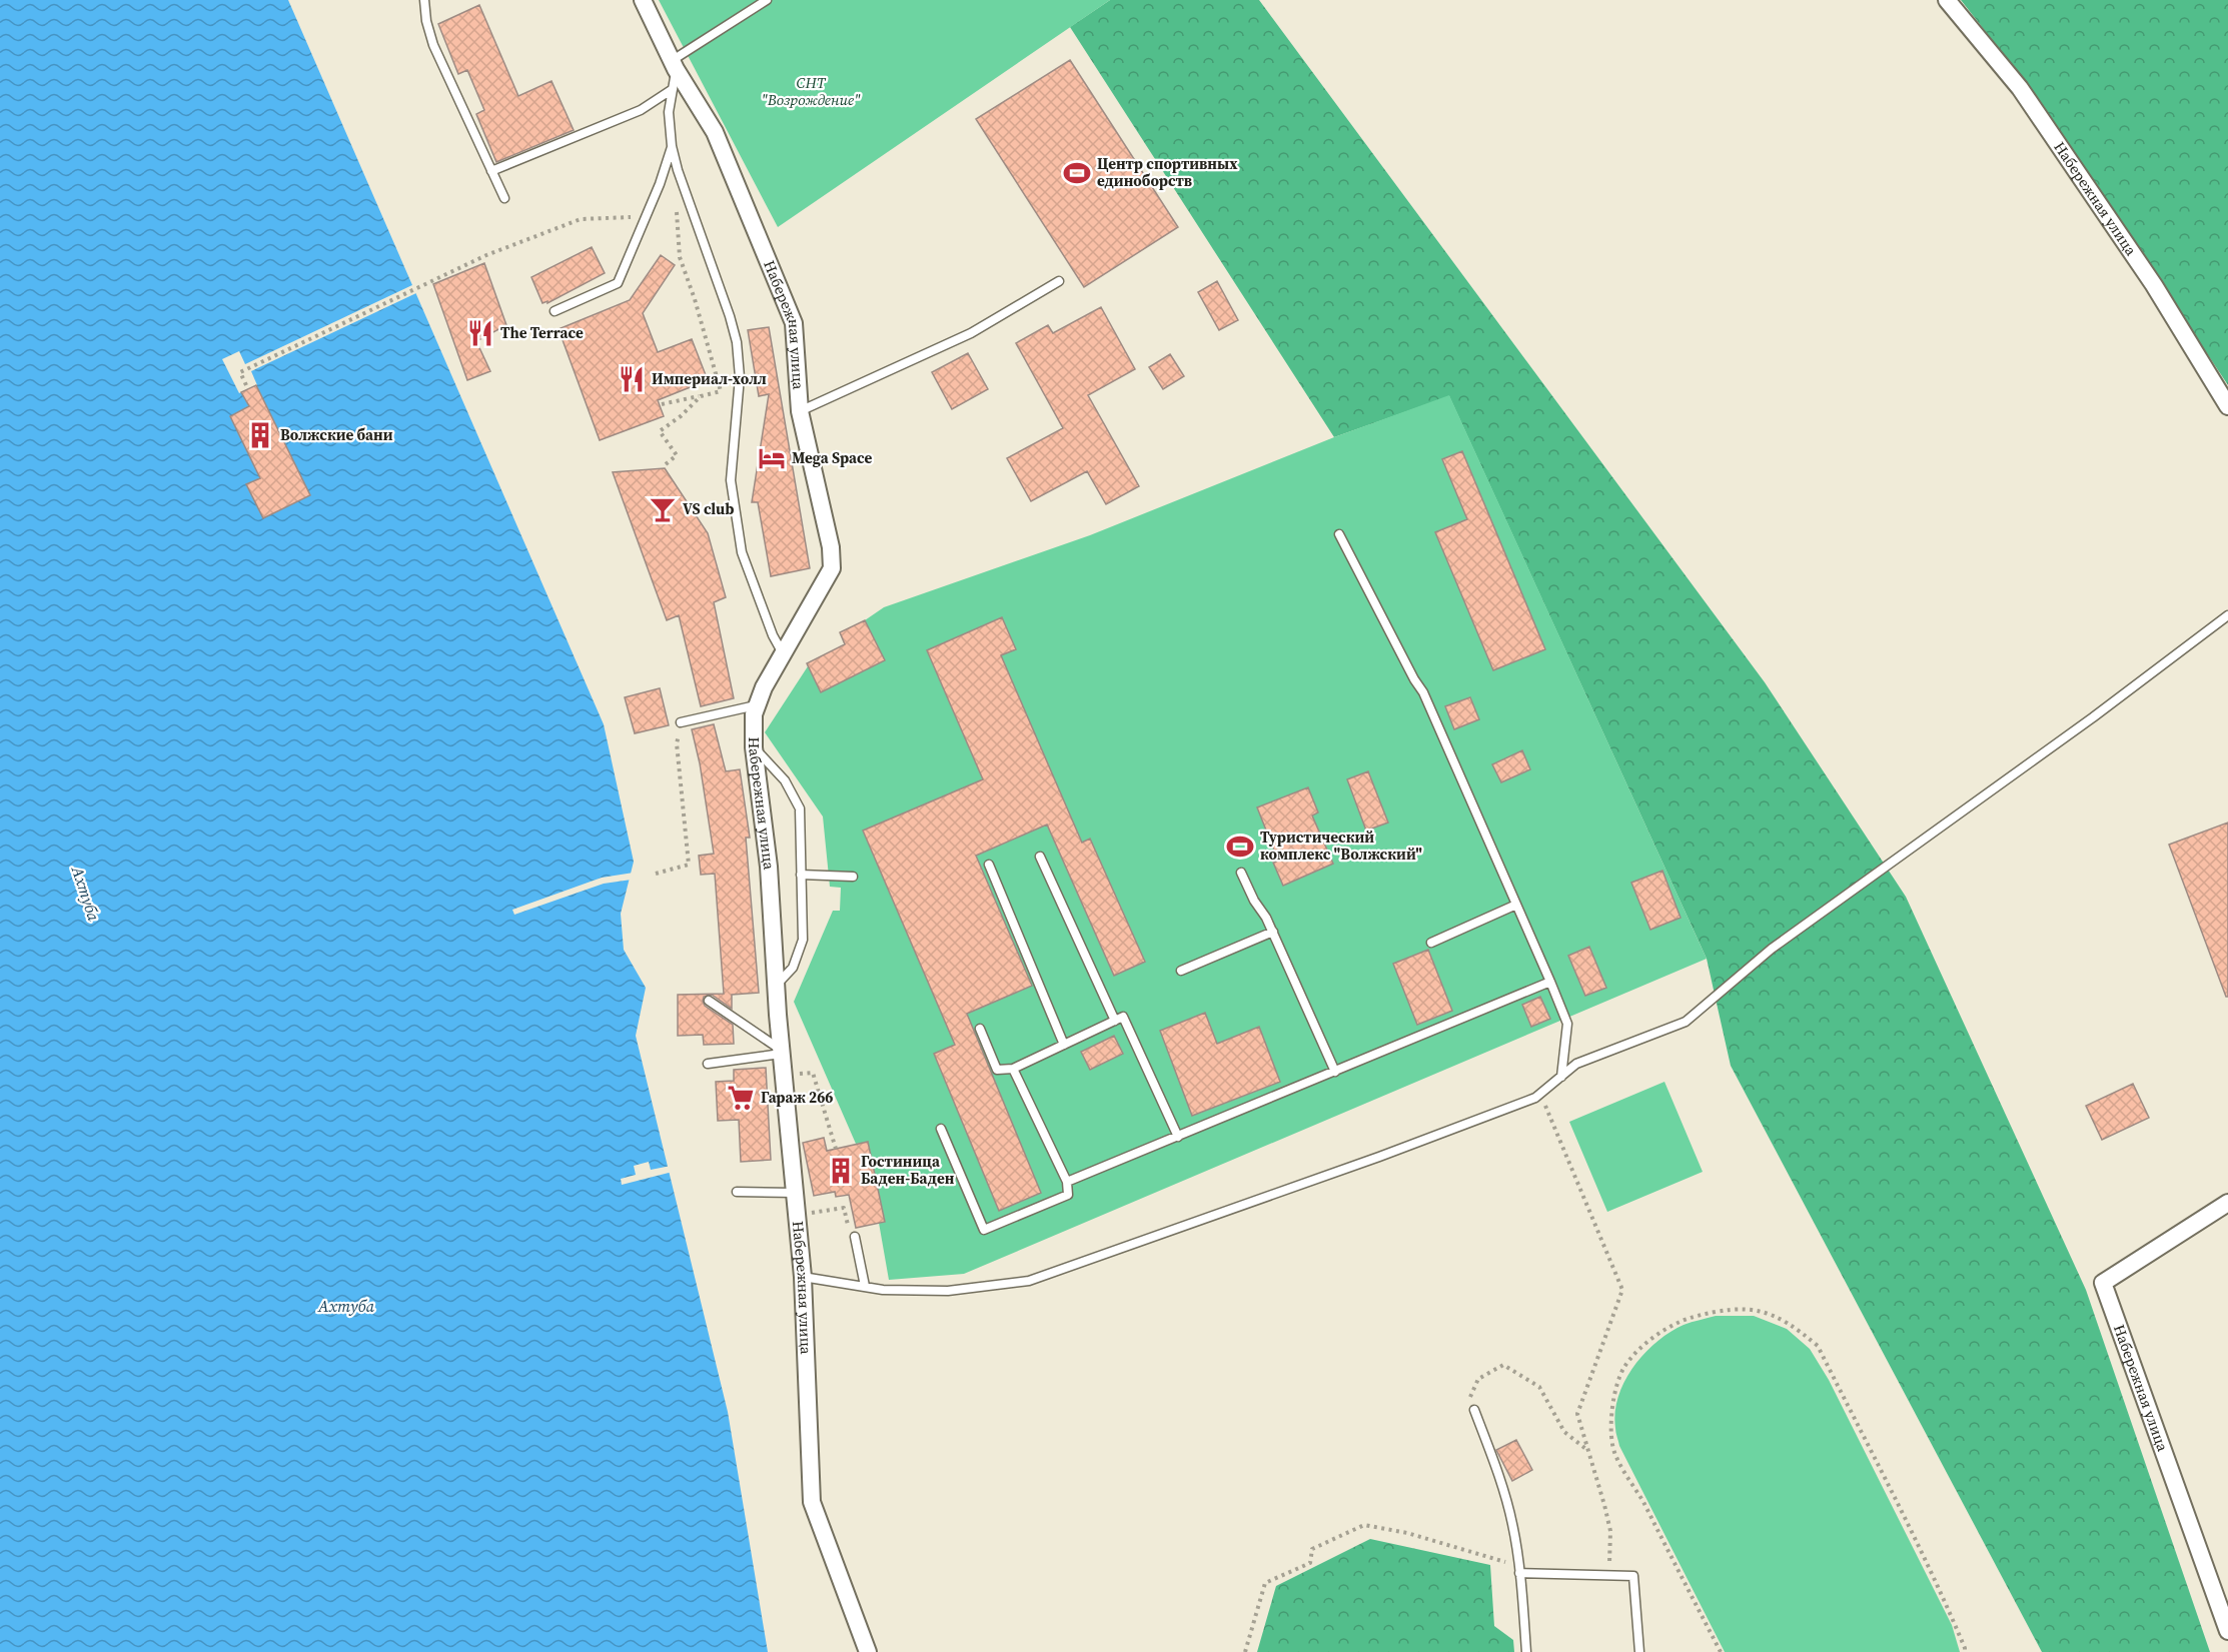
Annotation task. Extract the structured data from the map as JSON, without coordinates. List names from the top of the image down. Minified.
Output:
{"streets":{"street":["Набережная улица"]},"water":["Ахтуба"],"parks":["СНТ \"Возрождение\""],"places":{"sports":["Центр спортивных единоборств","Туристический комплекс \"Волжский\""],"restaurant":["The Terrace","Империал-холл"],"building":["Волжские бани","Гостиница Баден-Баден"],"hotel":["Mega Space"],"bar":["VS club"],"supermarket":["Гараж 266"]}}
